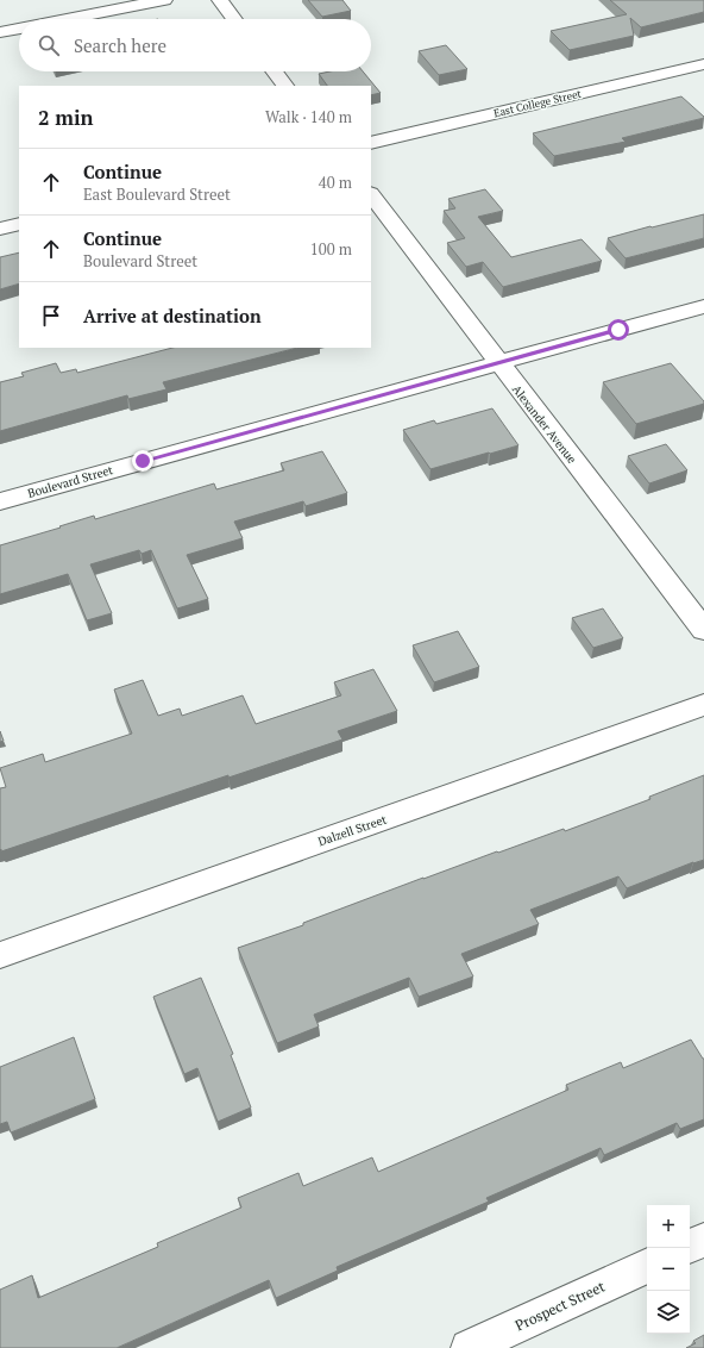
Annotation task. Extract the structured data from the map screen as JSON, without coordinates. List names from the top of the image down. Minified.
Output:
{"streets":{"street":["East College Street","Alexander Avenue","Boulevard Street","Dalzell Street","Prospect Street"]},"crossings":[["Alexander Avenue","Boulevard Street"]],"page":{"search":"Search here","heading":["2 min","Walk · 140 m"],"list":[["Continue","East Boulevard Street","40 m"],["Continue","Boulevard Street","100 m"],"Arrive at destination"],"map_buttons":["+","−"]}}
